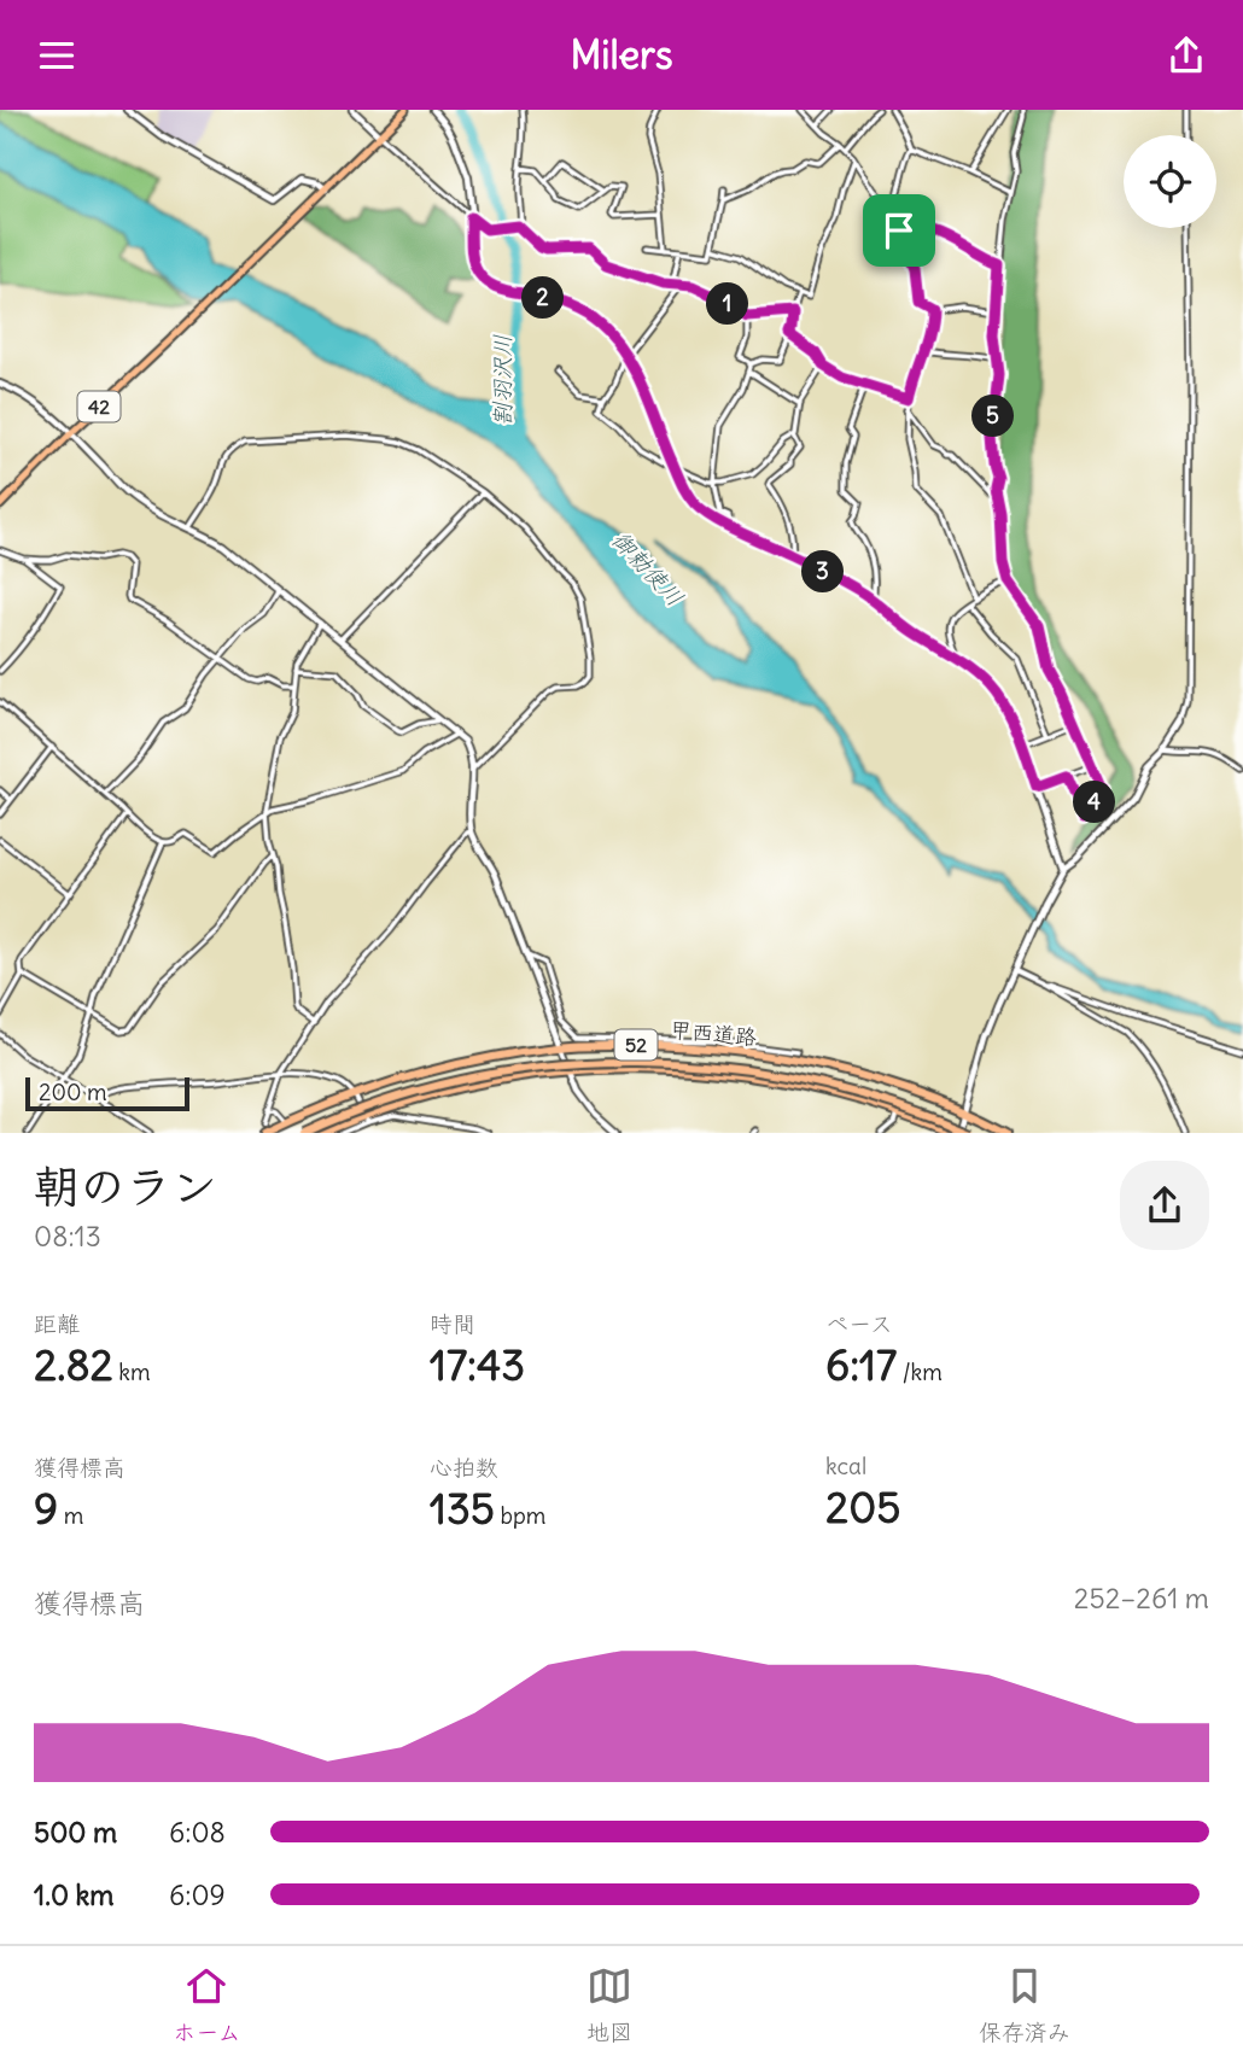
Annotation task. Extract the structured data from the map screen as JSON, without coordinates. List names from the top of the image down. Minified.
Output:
{"streets":{"highway":["甲西道路","52"],"main road":["42"]},"water":["割羽沢川","御勅使川"],"scale_bar":"200 m","page":{"header":"Milers","pins":["2","1","5","3","4"],"scale":"200 m","heading":["朝のラン","08:13"],"stats":[["距離","2.82 km"],["時間","17:43"],["ペース","6:17 /km"],["獲得標高","9 m"],["心拍数","135 bpm"],["kcal","205"]],"chart":["獲得標高","252–261 m"],"list":[{"name":"500 m","note":"6:08"},{"name":"1.0 km","note":"6:09"}],"tabs":["ホーム","地図","保存済み"]}}
